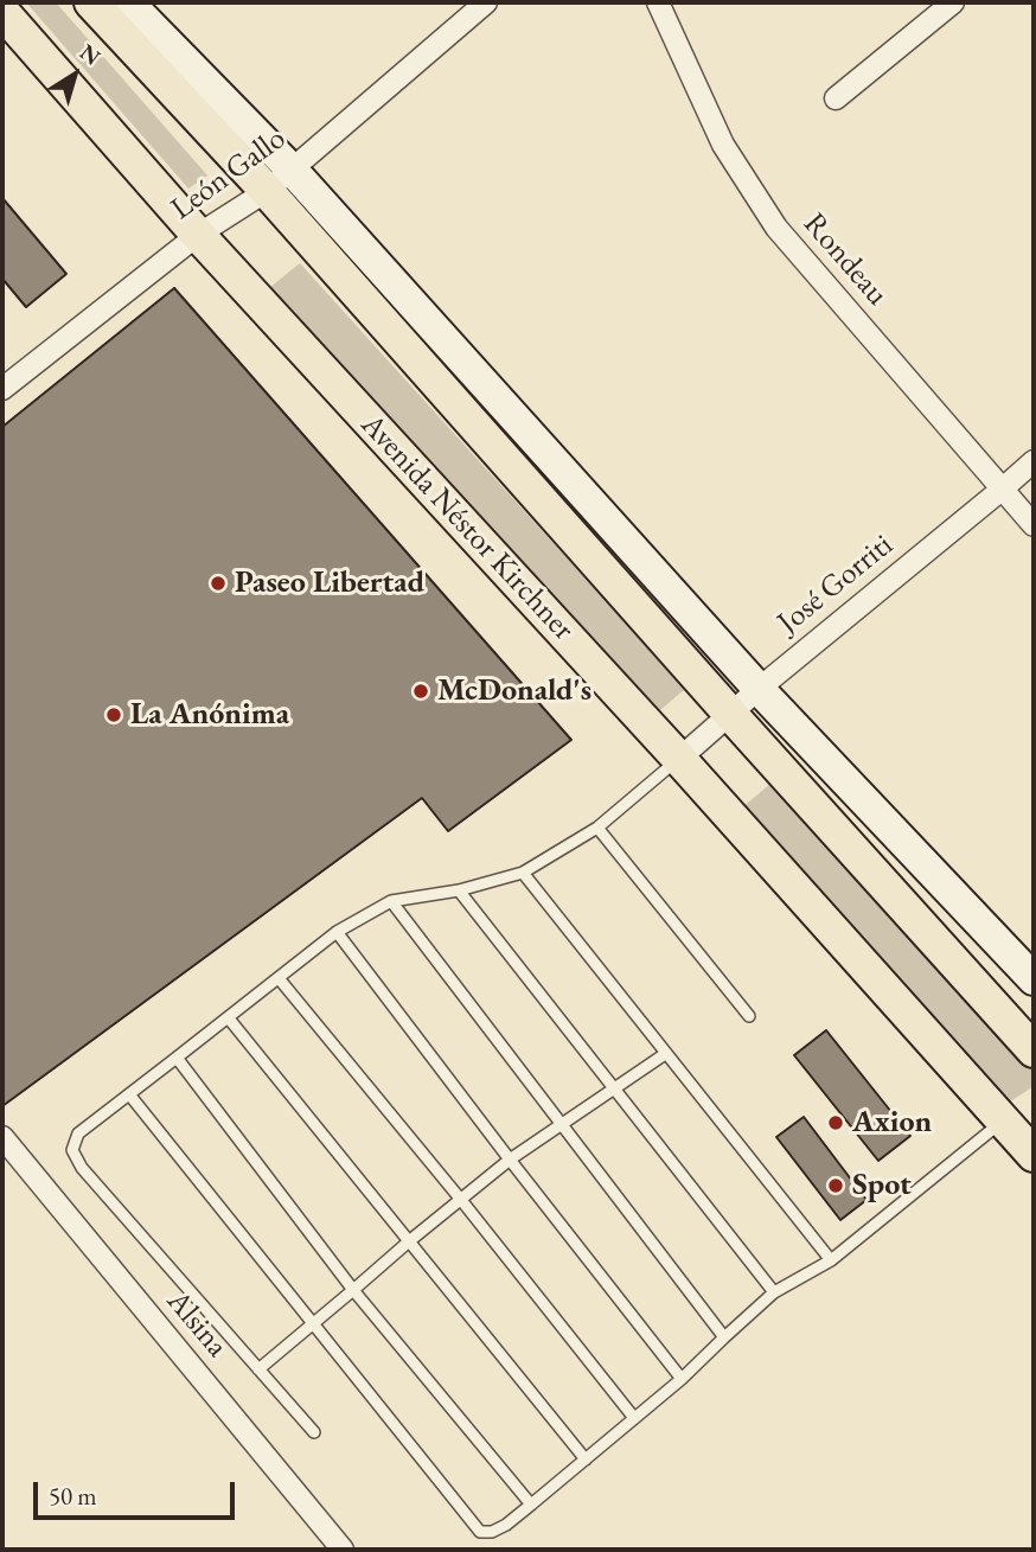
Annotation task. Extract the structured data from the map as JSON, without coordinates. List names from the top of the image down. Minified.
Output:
{"streets":{"main road":["Avenida Néstor Kirchner"],"street":["León Gallo","Rondeau","José Gorriti","Alsina"]},"crossings":[["León Gallo","Avenida Néstor Kirchner"],["Rondeau","José Gorriti"],["Avenida Néstor Kirchner","José Gorriti"]],"places":["Paseo Libertad","McDonald's","La Anónima","Axion","Spot"],"scale_bar":"50 m","north":"top right"}
